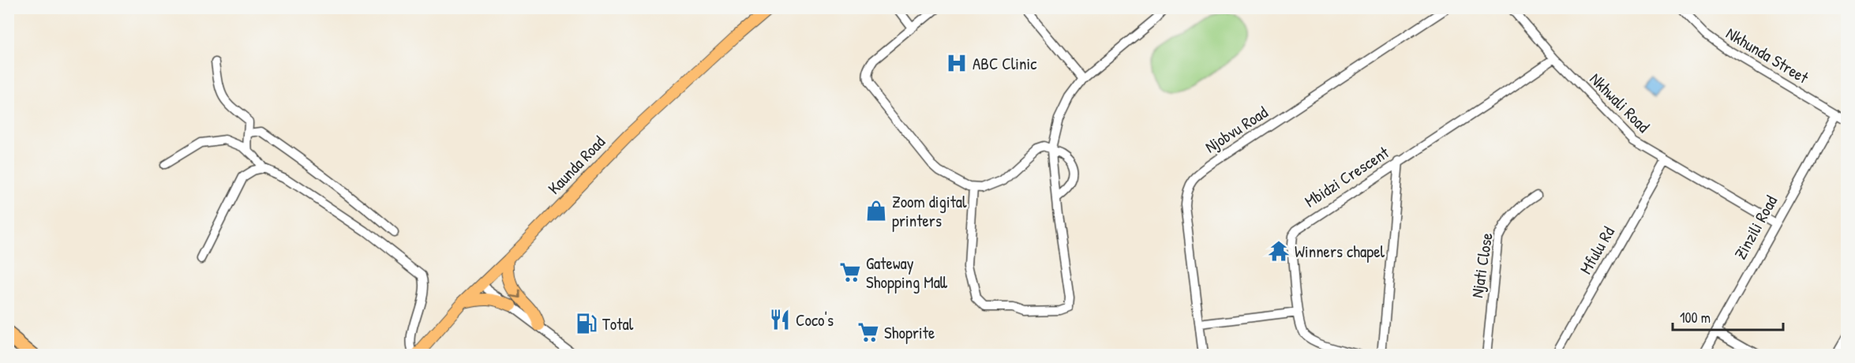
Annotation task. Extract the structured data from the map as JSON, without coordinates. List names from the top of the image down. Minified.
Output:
{"streets":{"main road":["Kaunda Road"],"street":["Nkhunda Street","Nkhwali Road","Njobvu Road","Mbidzi Crescent","Zinzili Road","Mfulu Rd","Njati Close"]},"crossings":[["Nkhunda Street","Zinzili Road"],["Nkhwali Road","Mbidzi Crescent"],["Nkhwali Road","Zinzili Road"],["Nkhwali Road","Mfulu Rd"]],"places":{"hospital":["ABC Clinic"],"shop":["Zoom digital printers"],"temple":["Winners chapel"],"supermarket":["Gateway Shopping Mall","Shoprite"],"restaurant":["Coco's"],"fuel station":["Total"]},"scale_bar":"100 m"}
